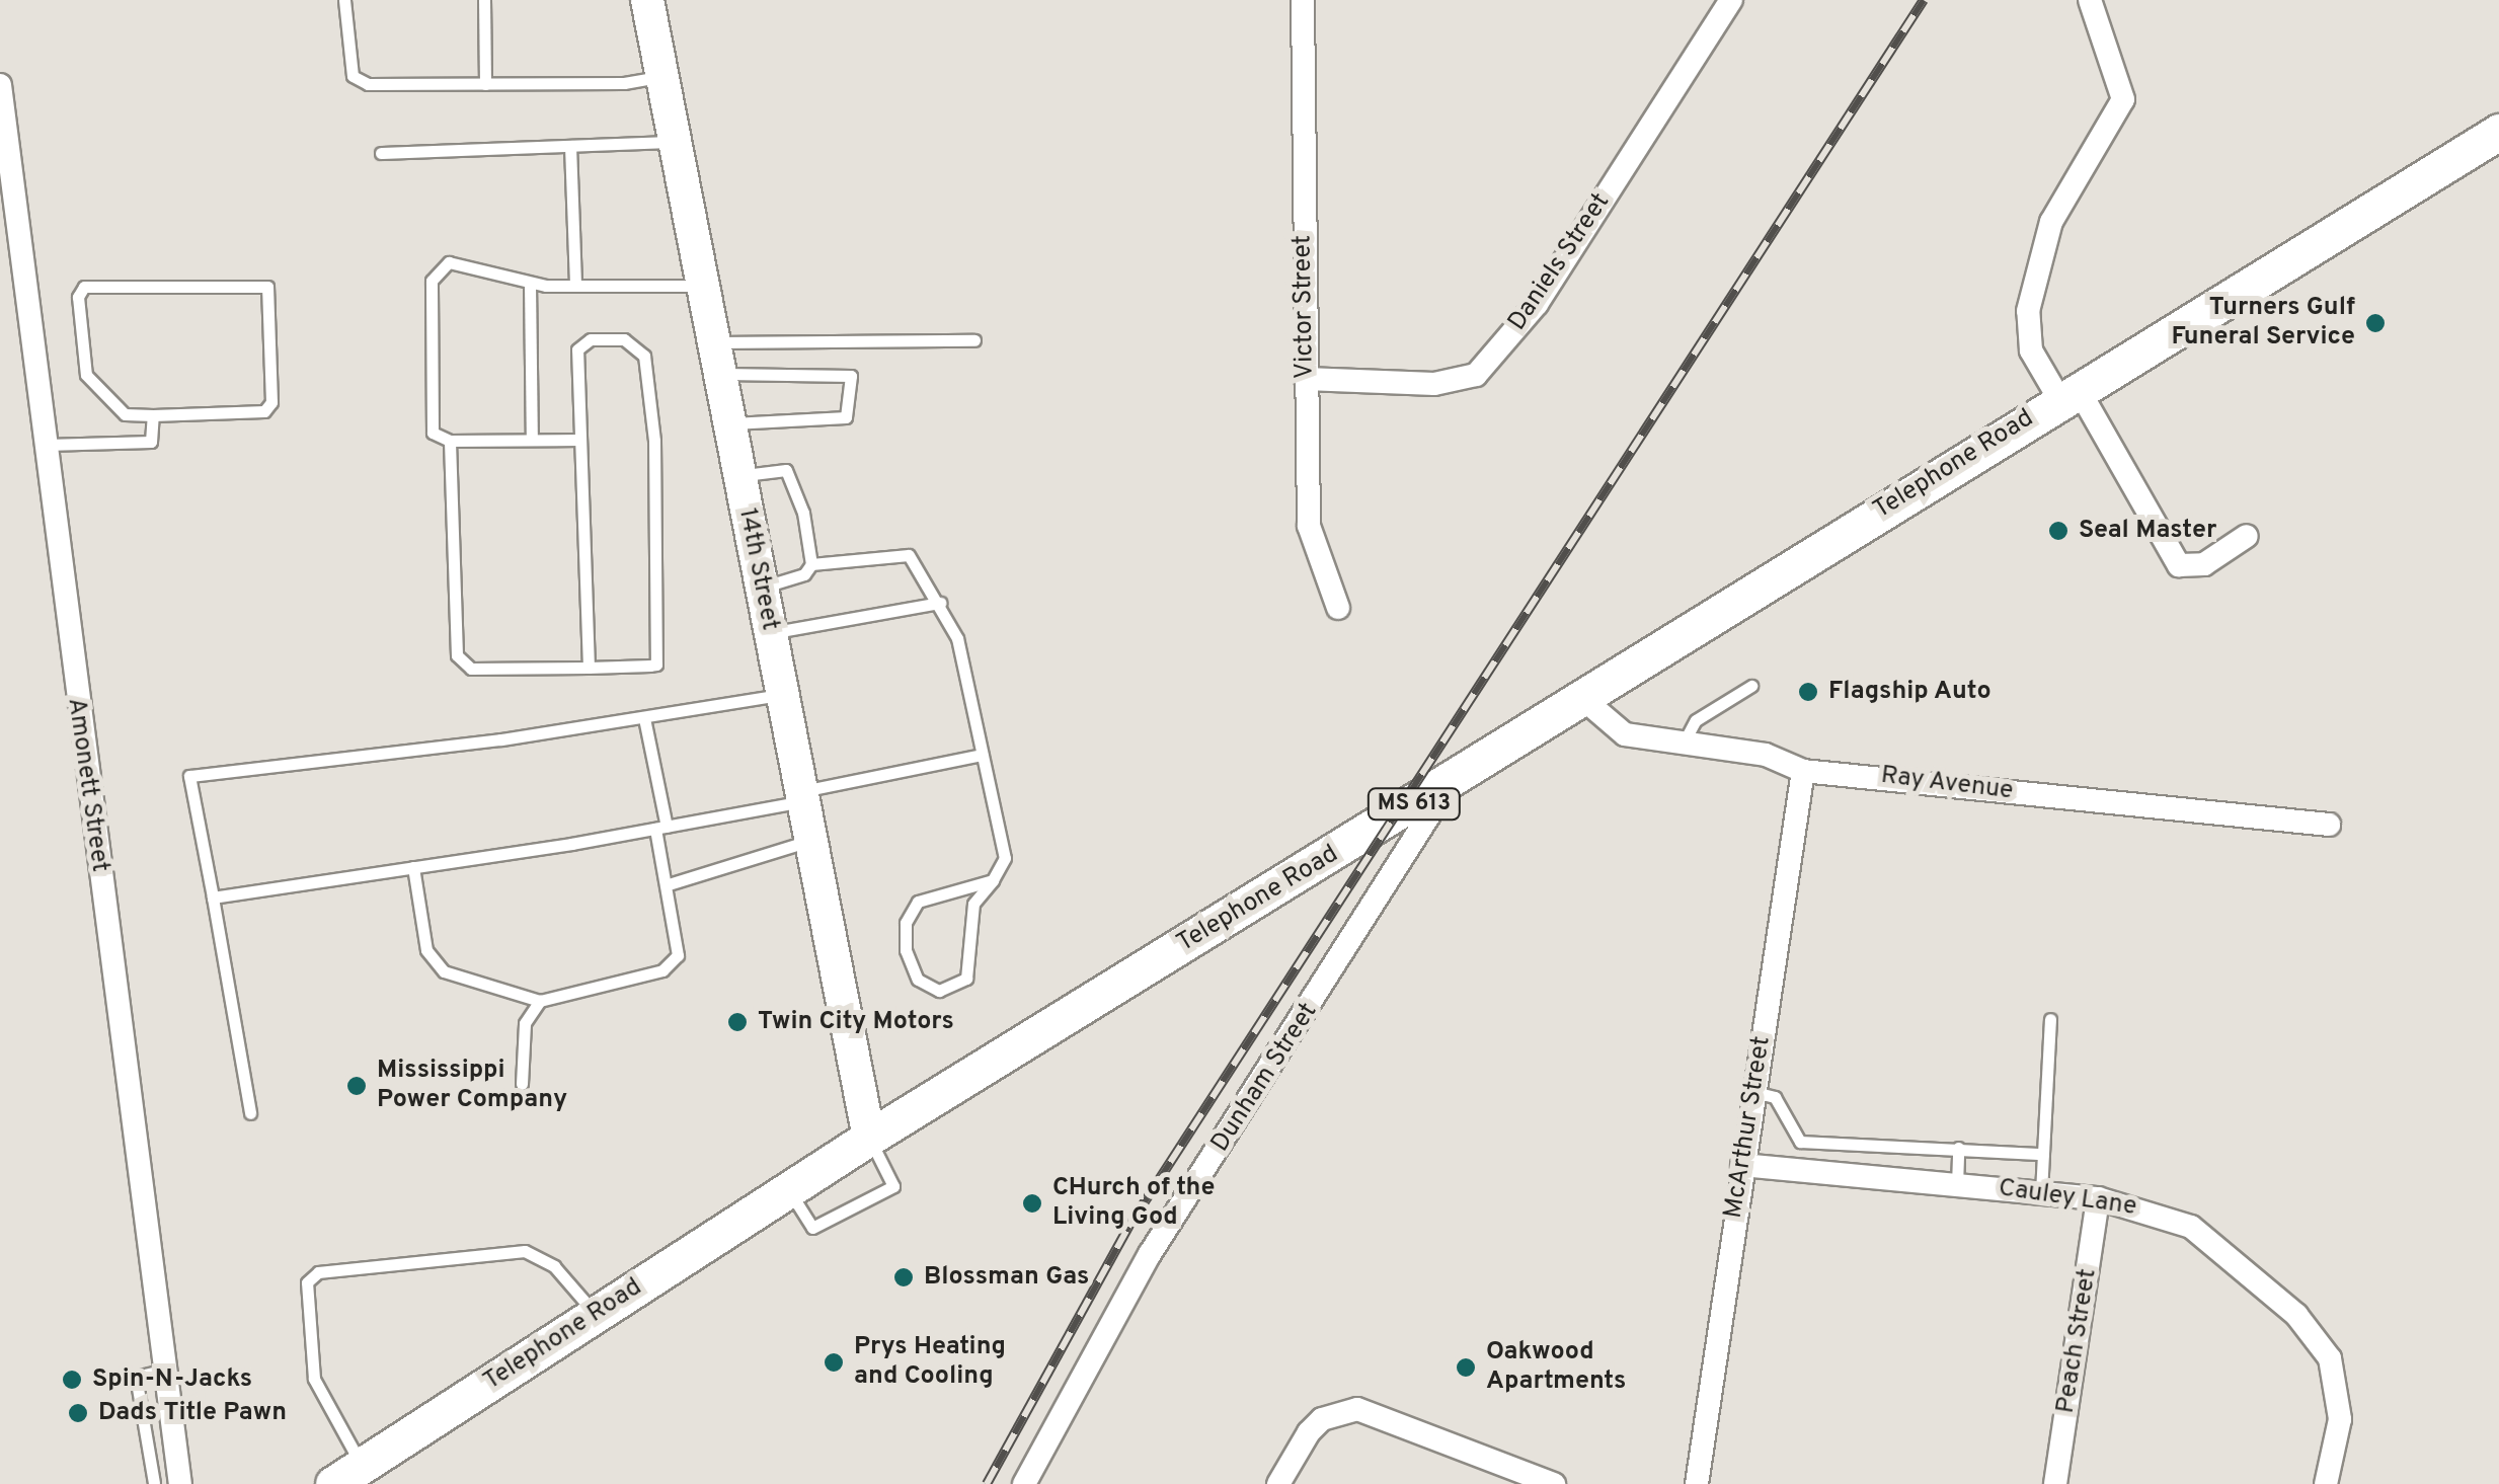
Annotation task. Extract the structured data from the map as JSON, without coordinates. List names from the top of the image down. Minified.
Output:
{"streets":{"main road":["Telephone Road","MS 613"],"street":["Daniels Street","Victor Street","14th Street","Ray Avenue","Amonett Street","Dunham Street","McArthur Street","Cauley Lane","Peach Street"]},"crossings":[["Daniels Street","Victor Street"],["Telephone Road","14th Street"],["Telephone Road","Ray Avenue"],["Telephone Road","Dunham Street"],["Ray Avenue","McArthur Street"],["McArthur Street","Cauley Lane"],["Cauley Lane","Peach Street"]],"places":["Turners Gulf Funeral Service","Seal Master","Flagship Auto","Twin City Motors","Mississippi Power Company","CHurch of the Living God","Blossman Gas","Prys Heating and Cooling","Oakwood Apartments","Spin-N-Jacks","Dads Title Pawn"]}
